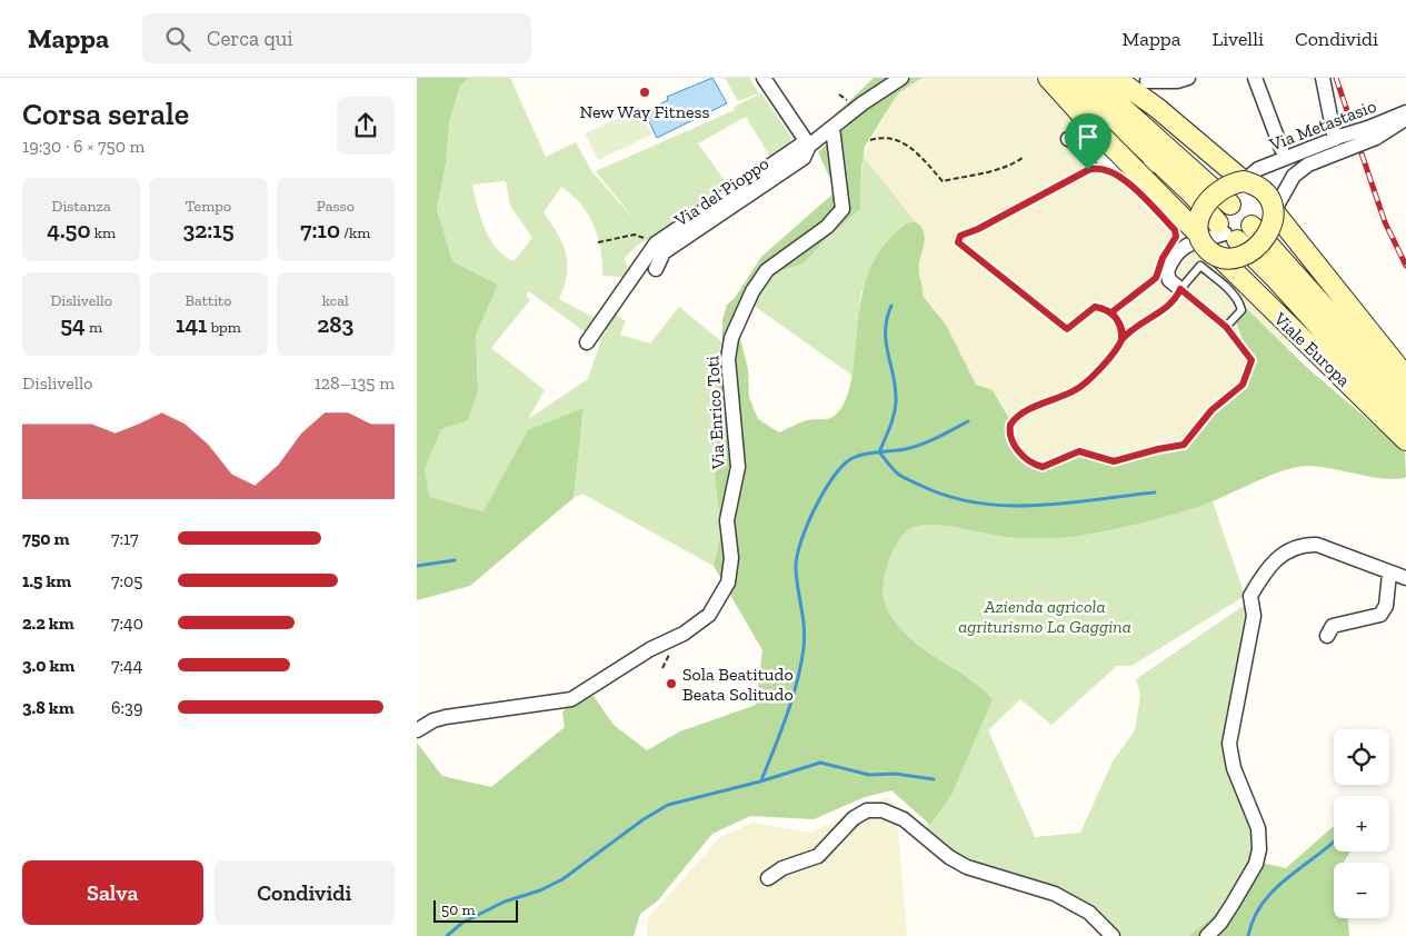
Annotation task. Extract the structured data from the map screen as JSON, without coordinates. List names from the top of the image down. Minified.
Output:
{"streets":{"street":["Via Metastasio","Via del Pioppo","Viale Europa","Via Enrico Toti"]},"parks":["Azienda agricola agriturismo La Gaggina"],"places":["New Way Fitness","Sola Beatitudo Beata Solitudo"],"scale_bar":"50 m","page":{"header":"Mappa","search":"Cerca qui","nav":["Mappa","Livelli","Condividi"],"heading":["Corsa serale","19:30 · 6 × 750 m"],"stats":[["Distanza","4.50 km"],["Tempo","32:15"],["Passo","7:10 /km"],["Dislivello","54 m"],["Battito","141 bpm"],["kcal","283"]],"chart":["Dislivello","128–135 m"],"list":[{"name":"750 m","note":"7:17"},{"name":"1.5 km","note":"7:05"},{"name":"2.2 km","note":"7:40"},{"name":"3.0 km","note":"7:44"},{"name":"3.8 km","note":"6:39"}],"map_buttons":["+","−"],"buttons":["Salva","Condividi"],"scale":"50 m"}}
